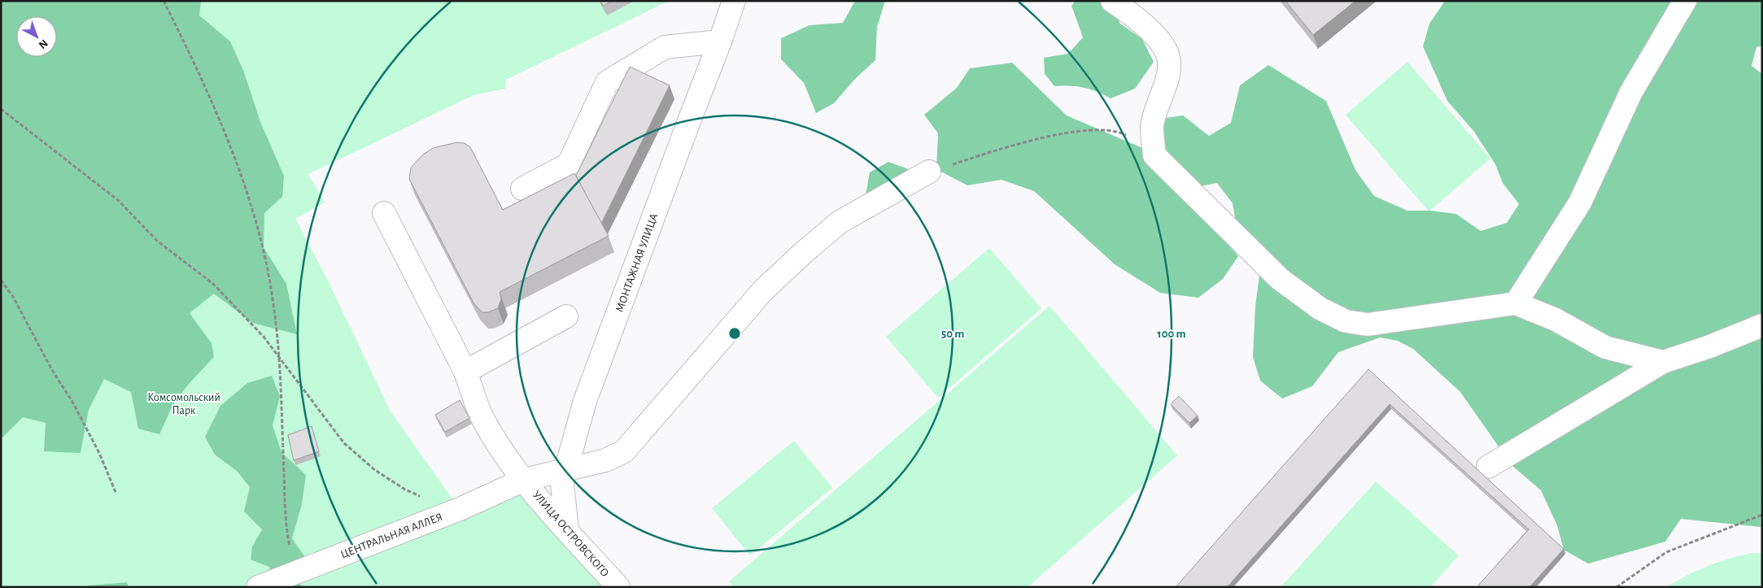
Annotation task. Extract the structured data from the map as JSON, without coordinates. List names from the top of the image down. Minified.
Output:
{"streets":{"street":["МОНТАЖНАЯ УЛИЦА","УЛИЦА ОСТРОВСКОГО","ЦЕНТРАЛЬНАЯ АЛЛЕЯ"]},"crossings":[["МОНТАЖНАЯ УЛИЦА","УЛИЦА ОСТРОВСКОГО"],["МОНТАЖНАЯ УЛИЦА","ЦЕНТРАЛЬНАЯ АЛЛЕЯ"],["УЛИЦА ОСТРОВСКОГО","ЦЕНТРАЛЬНАЯ АЛЛЕЯ"]],"parks":["Комсомольский Парк"],"north":"bottom right","rings":["50 m","100 m"]}
